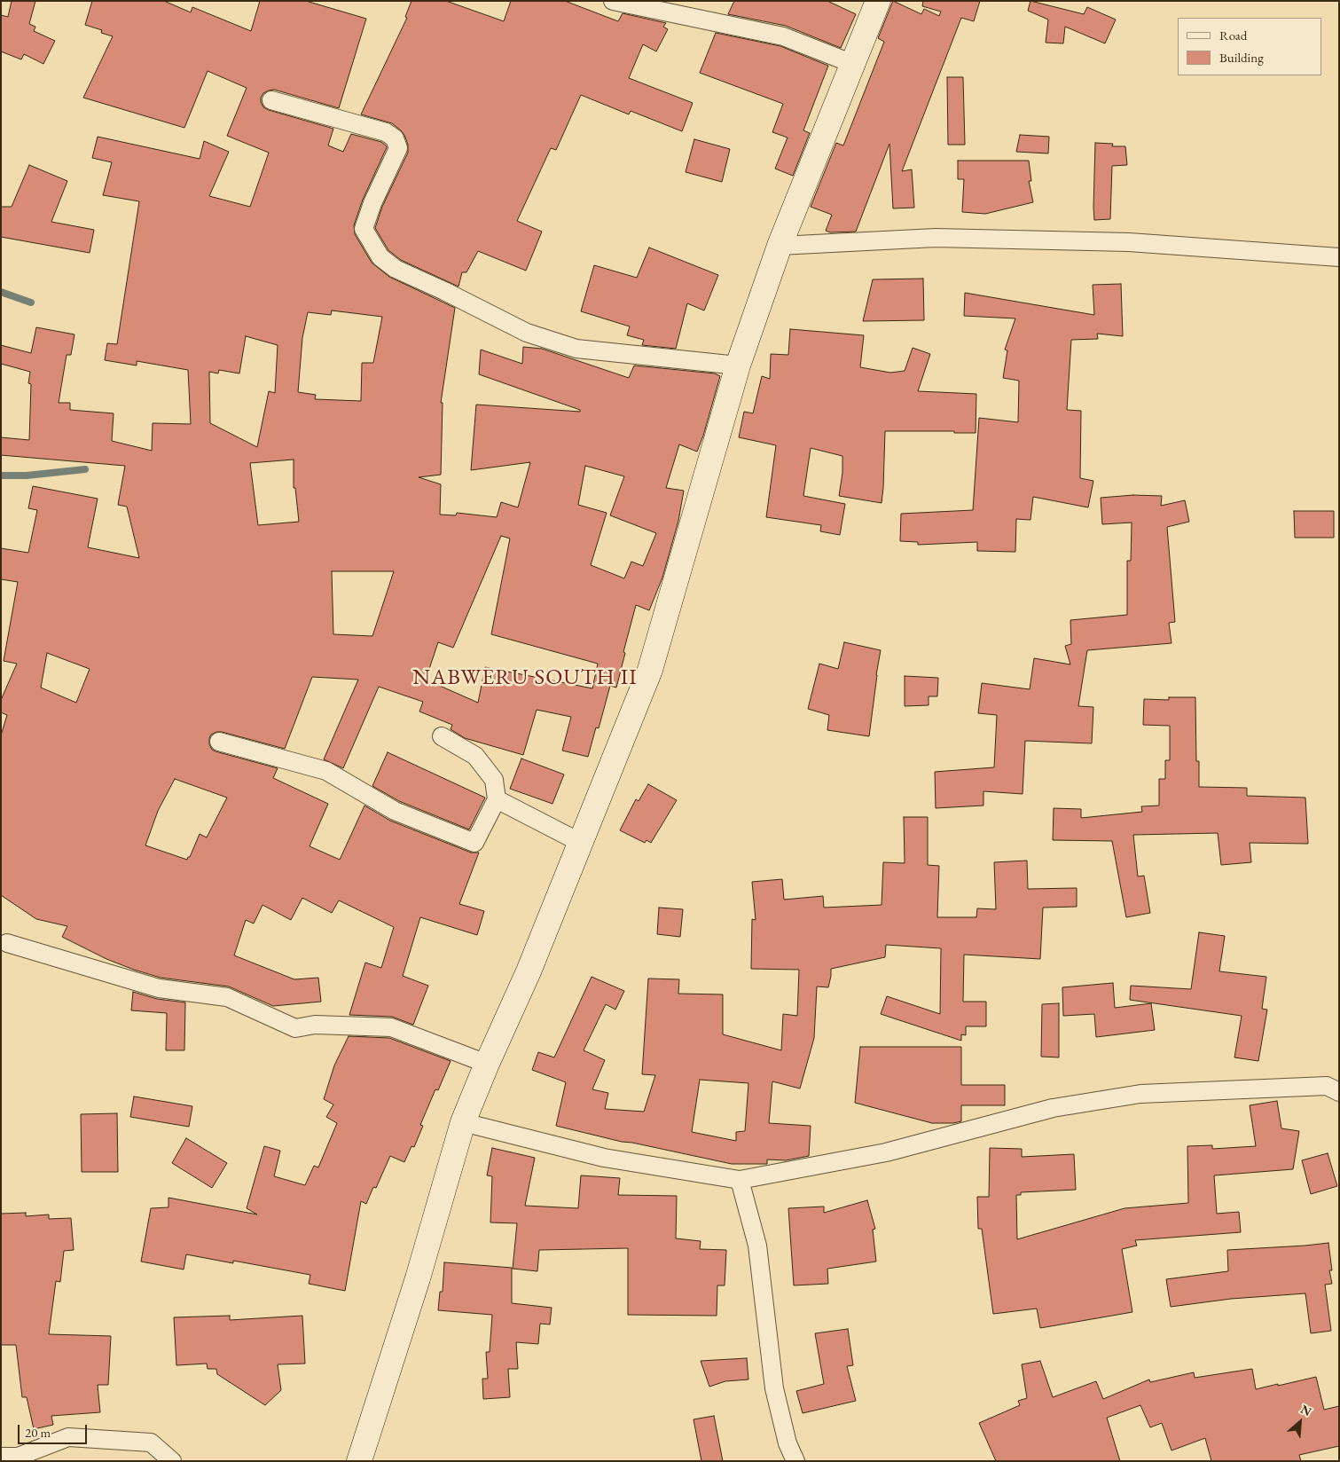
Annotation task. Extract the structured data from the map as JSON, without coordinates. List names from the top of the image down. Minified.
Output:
{"districts":["NABWERU SOUTH II"],"legend":["Road","Building"],"scale_bar":"20 m","north":"top right"}
